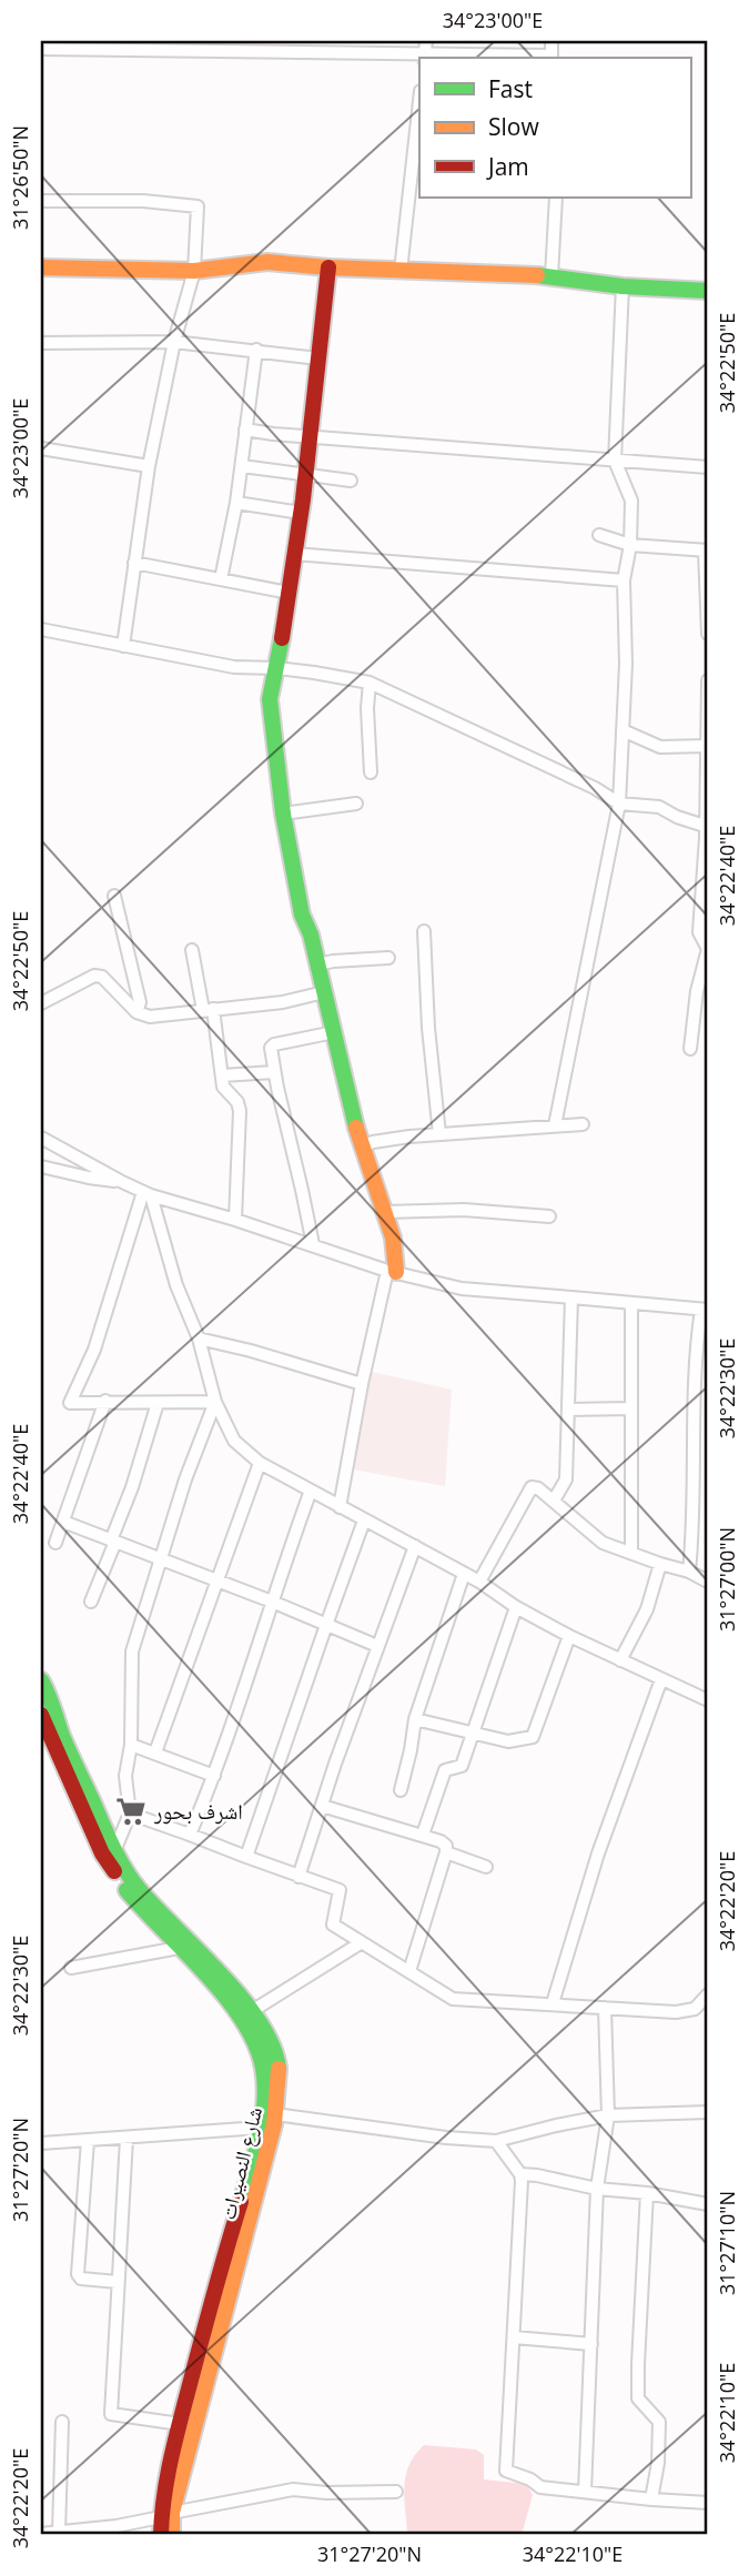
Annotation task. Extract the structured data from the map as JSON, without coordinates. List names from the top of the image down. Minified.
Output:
{"streets":{"main road":["شارع النصيرات"]},"places":{"supermarket":["اشرف بحور"]},"legend":["Fast","Slow","Jam"],"coordinates":["34°23'00\"E","31°26'50\"N","34°22'50\"E","34°22'40\"E","34°22'30\"E","31°27'00\"N","34°22'20\"E","31°27'20\"N","31°27'10\"N","34°22'10\"E"]}
